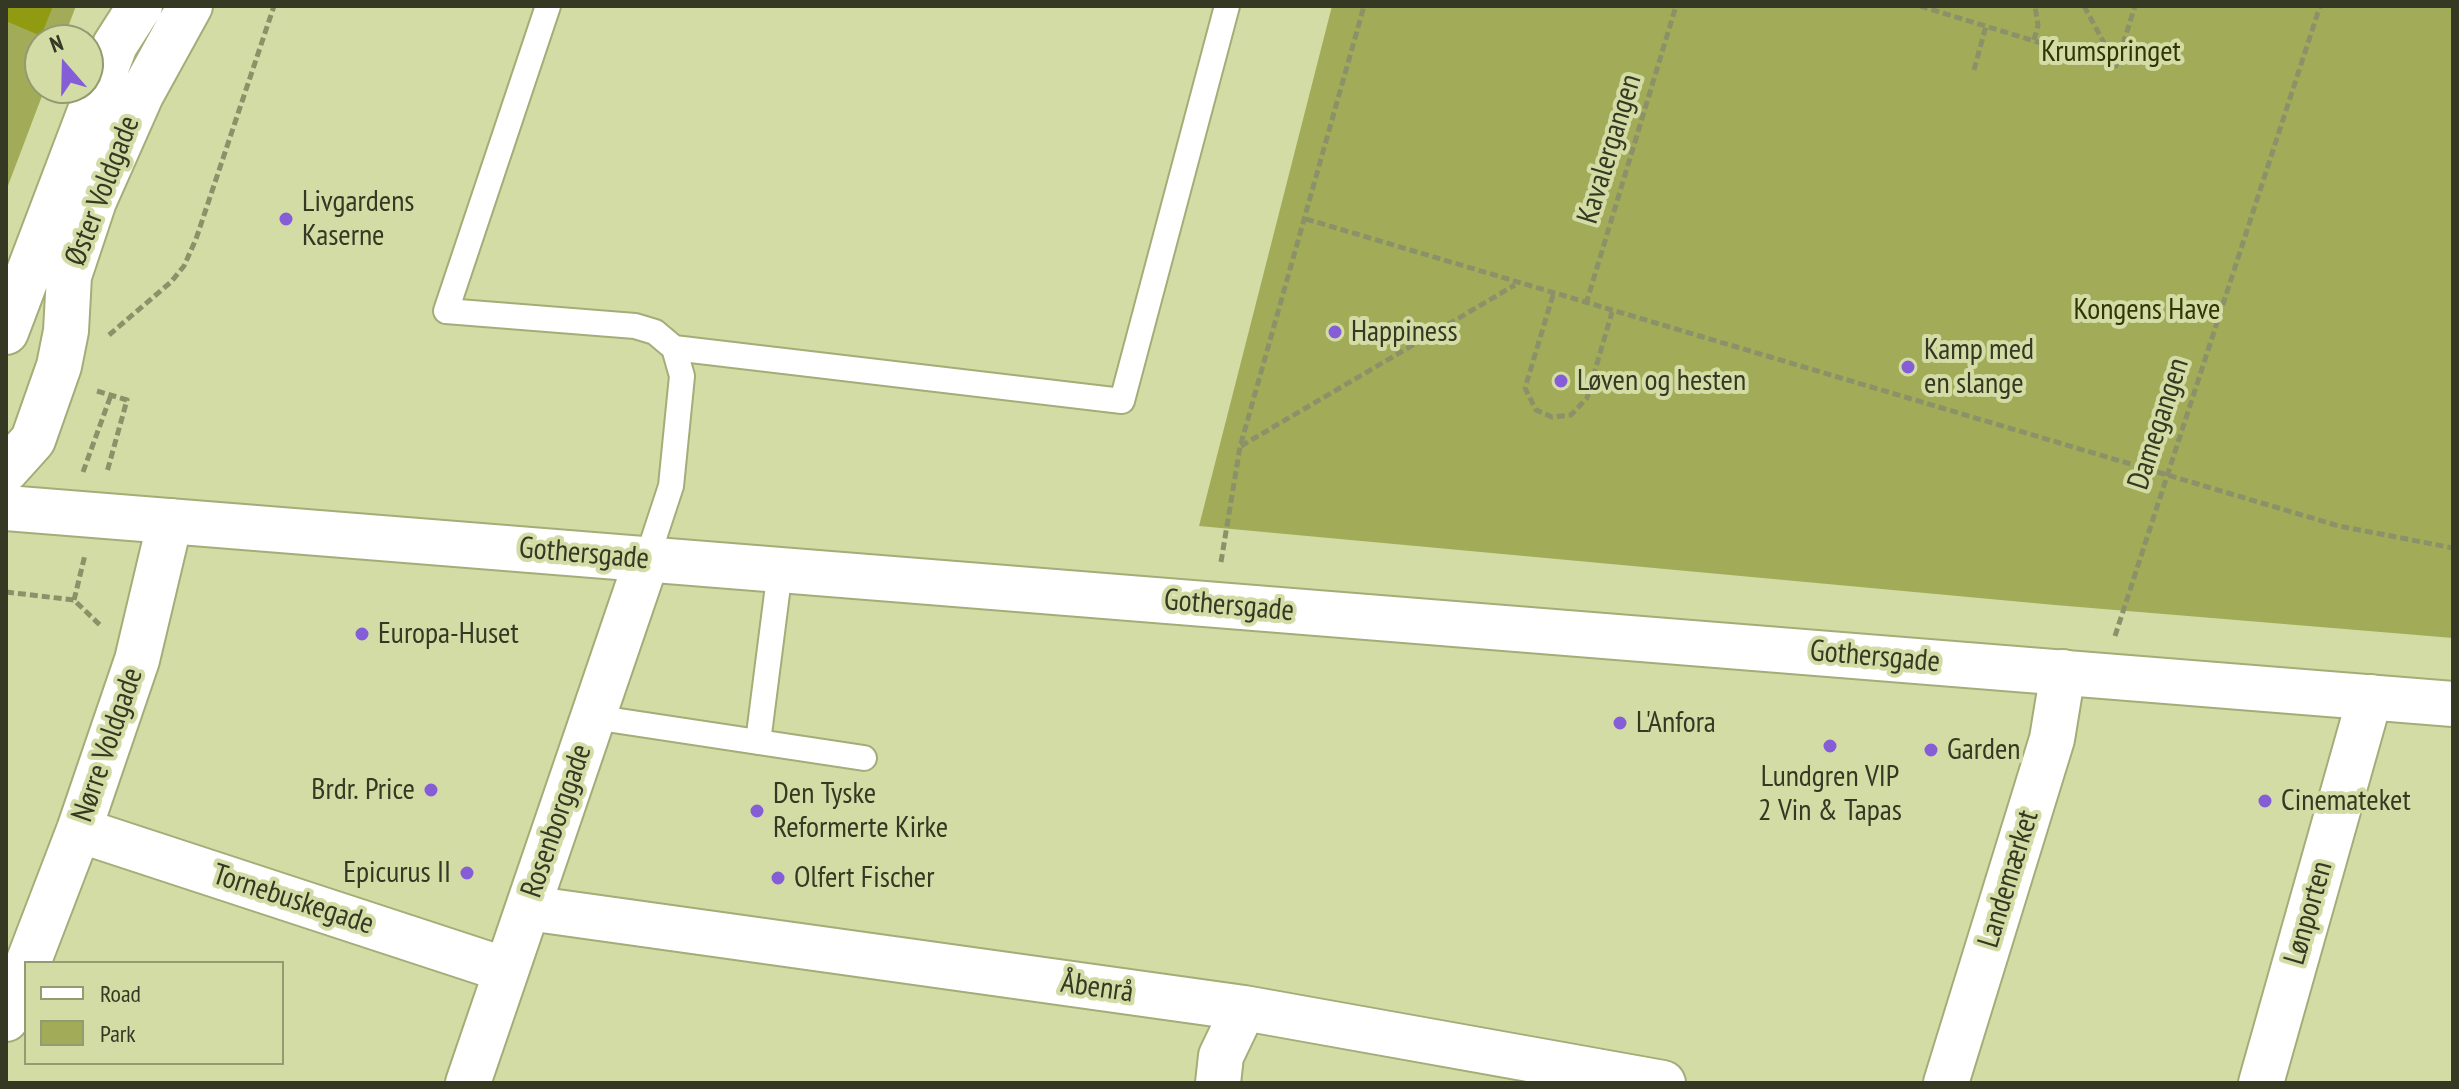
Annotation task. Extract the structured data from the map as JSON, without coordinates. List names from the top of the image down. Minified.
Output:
{"streets":{"street":["Øster Voldgade","Gothersgade","Nørre Voldgade","Rosenborggade","Landemærket","Tornebuskegade","Lønporten","Åbenrå"],"path":["Kavalergangen","Damegangen"]},"crossings":[["Damegangen","Gothersgade"],["Damegangen","Landemærket"],["Gothersgade","Nørre Voldgade"],["Gothersgade","Rosenborggade"],["Gothersgade","Landemærket"],["Gothersgade","Lønporten"],["Nørre Voldgade","Tornebuskegade"],["Rosenborggade","Tornebuskegade"],["Rosenborggade","Åbenrå"]],"parks":["Krumspringet","Kongens Have"],"places":["Livgardens Kaserne","Happiness","Kamp med en slange","Løven og hesten","Europa-Huset","L'Anfora","Lundgren VIP 2 Vin & Tapas","Garden","Brdr. Price","Cinemateket","Den Tyske Reformerte Kirke","Epicurus II","Olfert Fischer"],"legend":["Road","Park"],"north":"top"}
